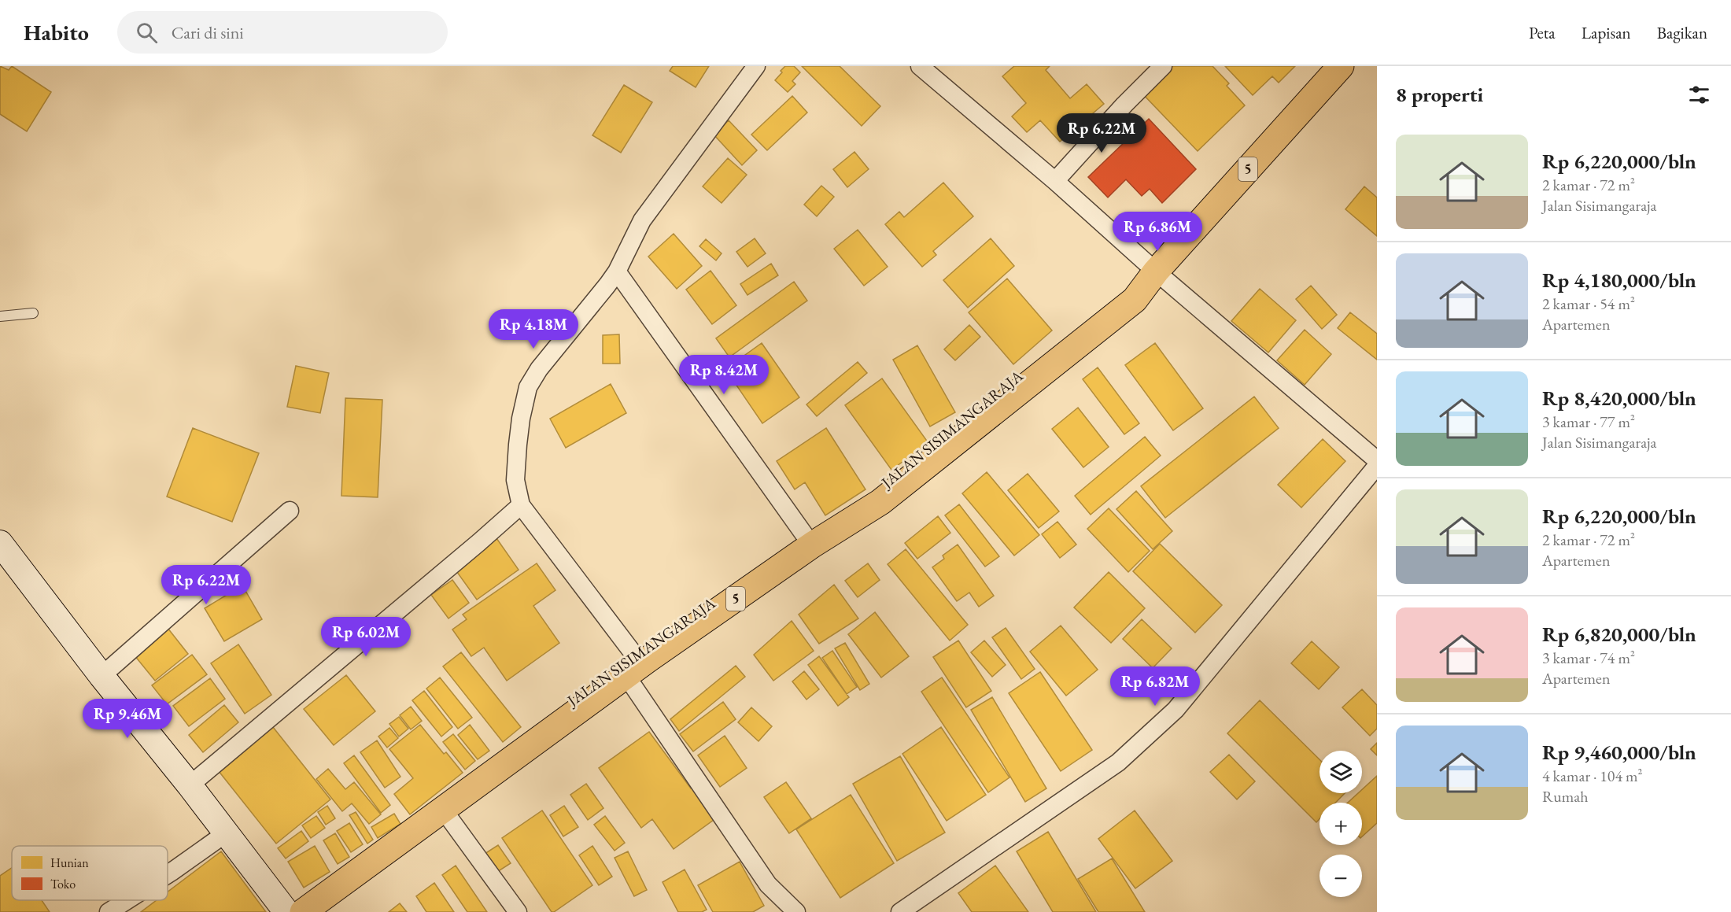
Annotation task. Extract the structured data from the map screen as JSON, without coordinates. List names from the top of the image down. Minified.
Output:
{"streets":{"highway":["5","JALAN SISIMANGARAJA"]},"legend":["Hunian","Toko"],"page":{"header":"Habito","search":"Cari di sini","nav":["Peta","Lapisan","Bagikan"],"heading":"8 properti","price":["Rp 6.22M","Rp 6.86M","Rp 4.18M","Rp 8.42M","Rp 6.22M","Rp 6.02M","Rp 6.82M","Rp 9.46M"],"list":[{"name":"Rp 6,220,000/bln","note":"2 kamar · 72 m² · Jalan Sisimangaraja"},{"name":"Rp 4,180,000/bln","note":"2 kamar · 54 m² · Apartemen"},{"name":"Rp 8,420,000/bln","note":"3 kamar · 77 m² · Jalan Sisimangaraja"},{"name":"Rp 6,220,000/bln","note":"2 kamar · 72 m² · Apartemen"},{"name":"Rp 6,820,000/bln","note":"3 kamar · 74 m² · Apartemen"},{"name":"Rp 9,460,000/bln","note":"4 kamar · 104 m² · Rumah"}],"map_buttons":["+","−"]}}
